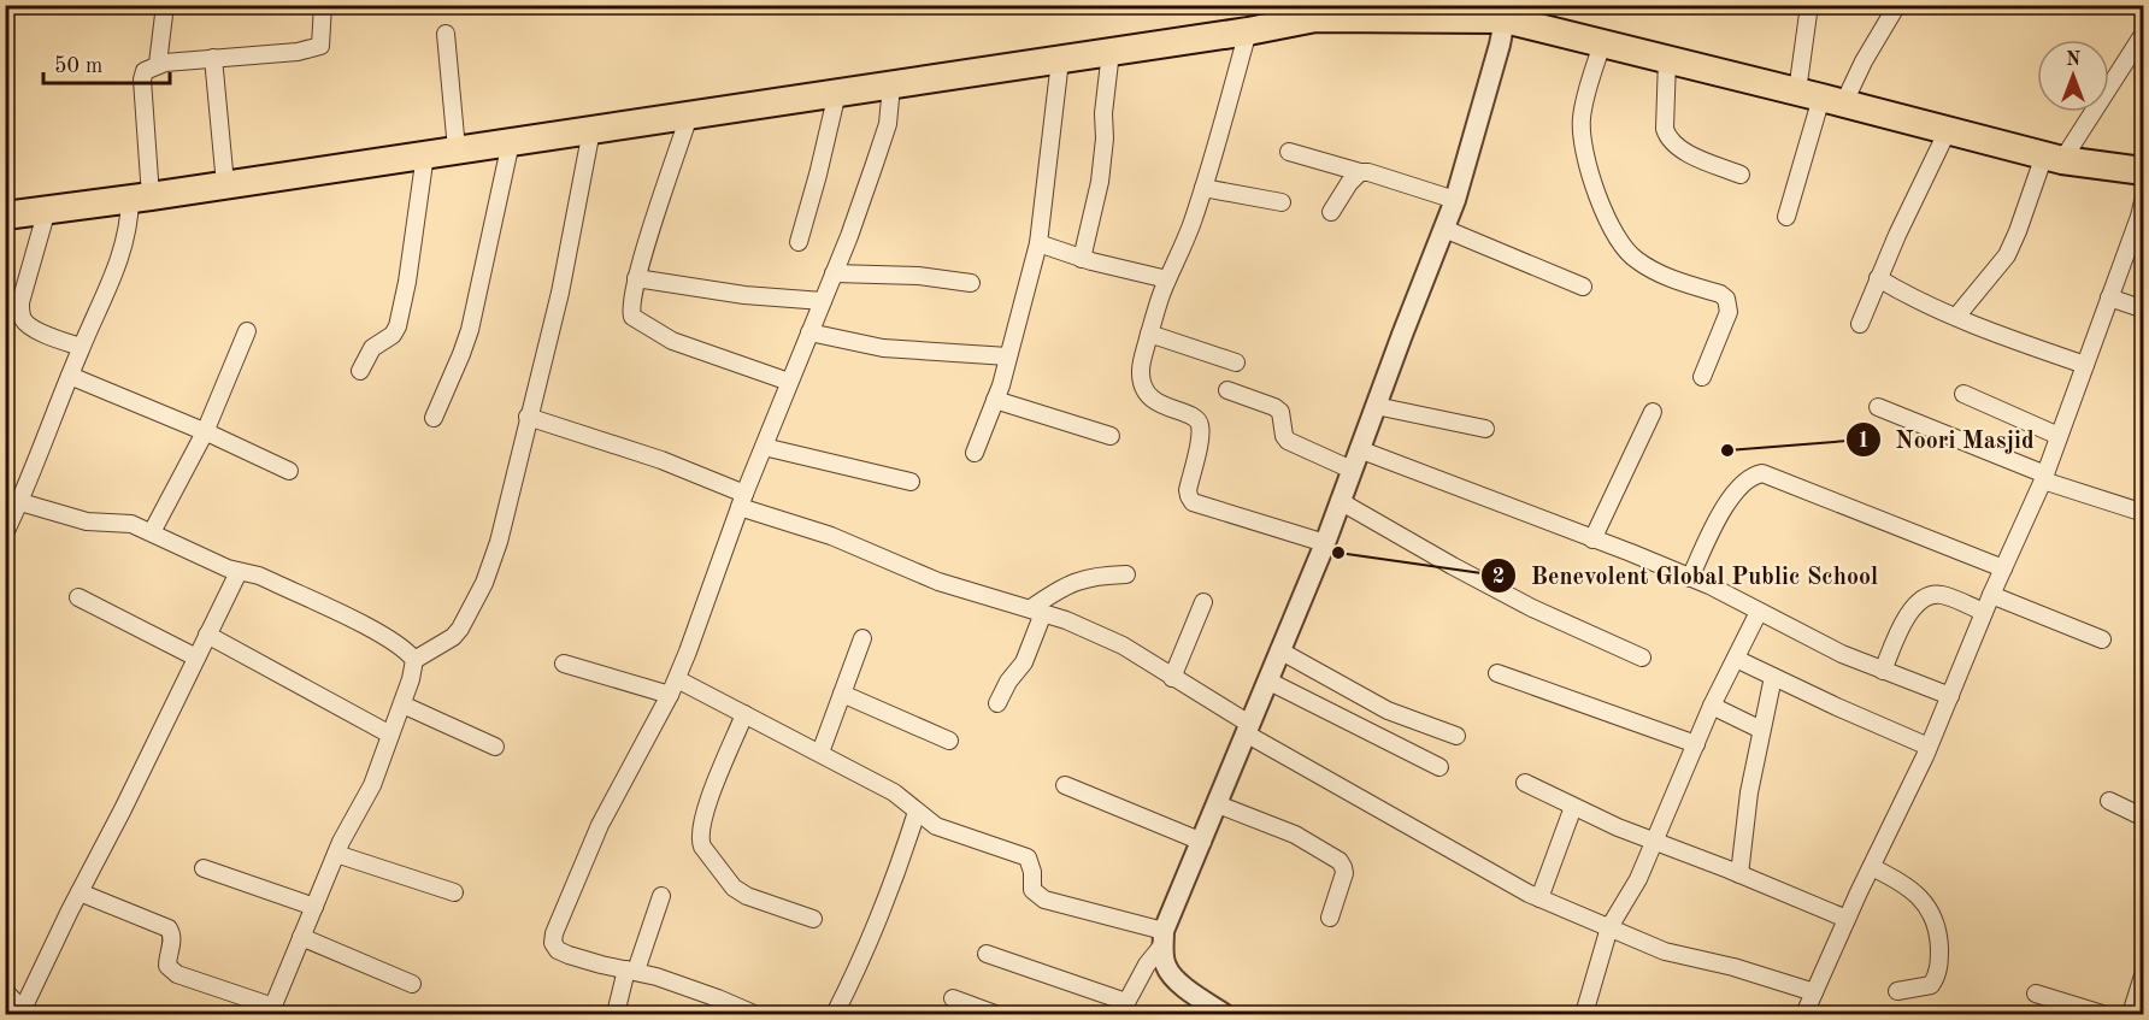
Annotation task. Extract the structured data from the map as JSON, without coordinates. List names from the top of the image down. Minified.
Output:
{"places":["Noori Masjid","Benevolent Global Public School"],"scale_bar":"50 m","north":"top"}
